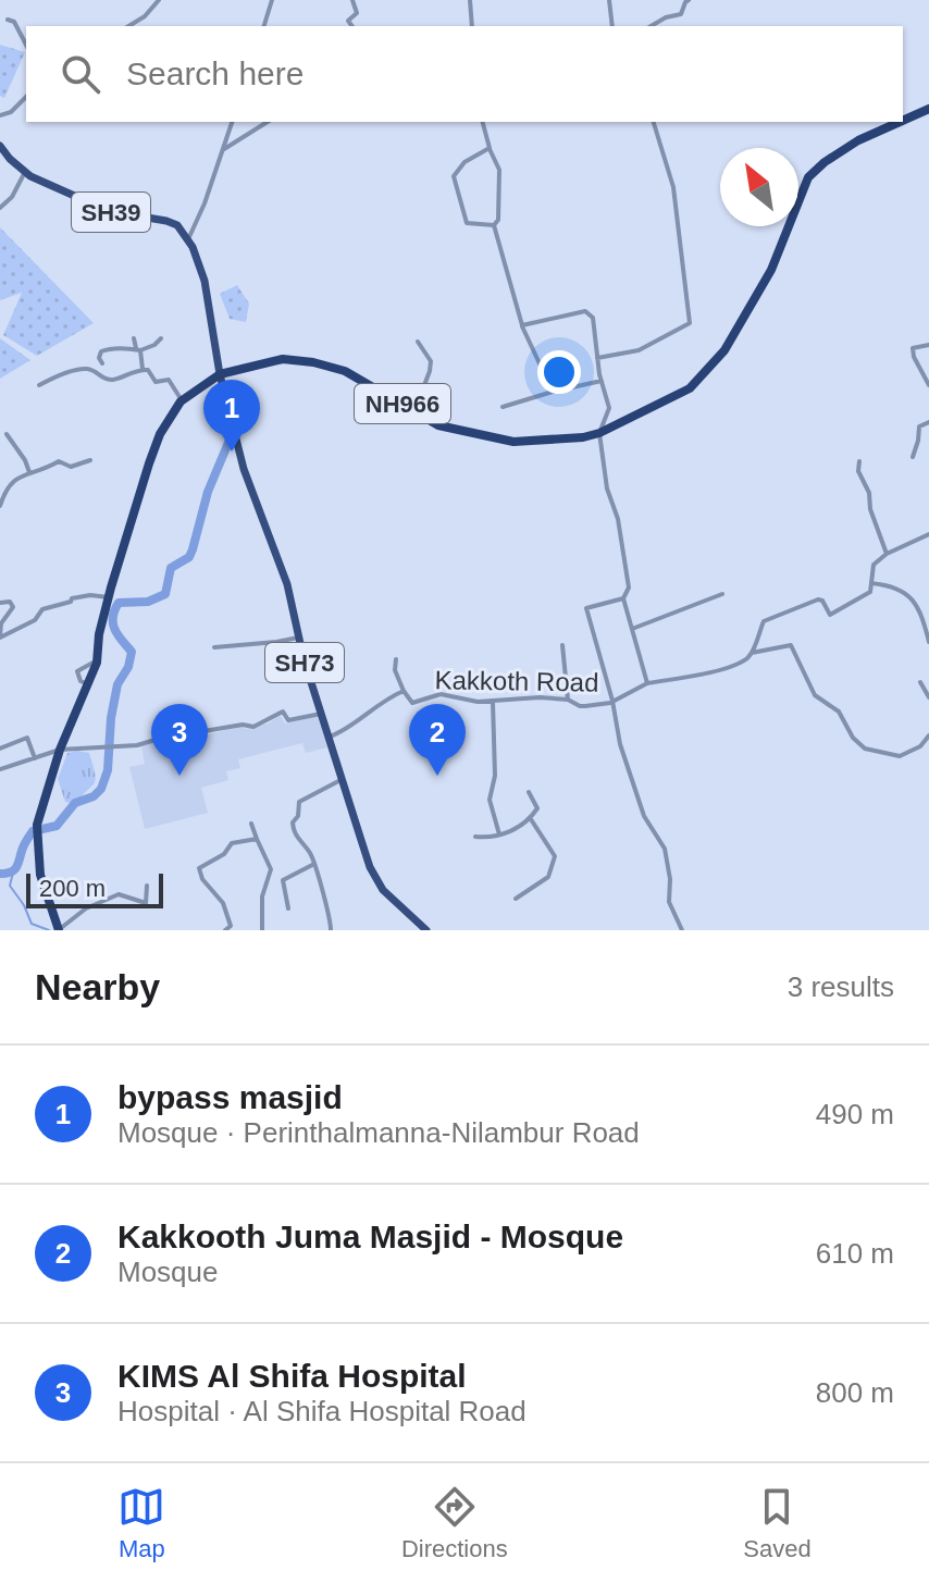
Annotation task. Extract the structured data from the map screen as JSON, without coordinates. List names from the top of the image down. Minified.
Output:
{"streets":{"highway":["NH966"],"main road":["SH39","SH73"],"street":["Kakkoth Road"]},"crossings":[["SH39","NH966"],["SH39","SH73"],["NH966","SH73"],["SH73","Kakkoth Road"]],"scale_bar":"200 m","north":"top left","page":{"search":"Search here","pins":["1","2","3"],"scale":"200 m","heading":["Nearby","3 results"],"list":[{"mark":"1","name":"bypass masjid","note":"Mosque · Perinthalmanna-Nilambur Road","value":"490 m"},{"mark":"2","name":"Kakkooth Juma Masjid - Mosque","note":"Mosque","value":"610 m"},{"mark":"3","name":"KIMS Al Shifa Hospital","note":"Hospital · Al Shifa Hospital Road","value":"800 m"}],"nav":["Map","Directions","Saved"]}}
